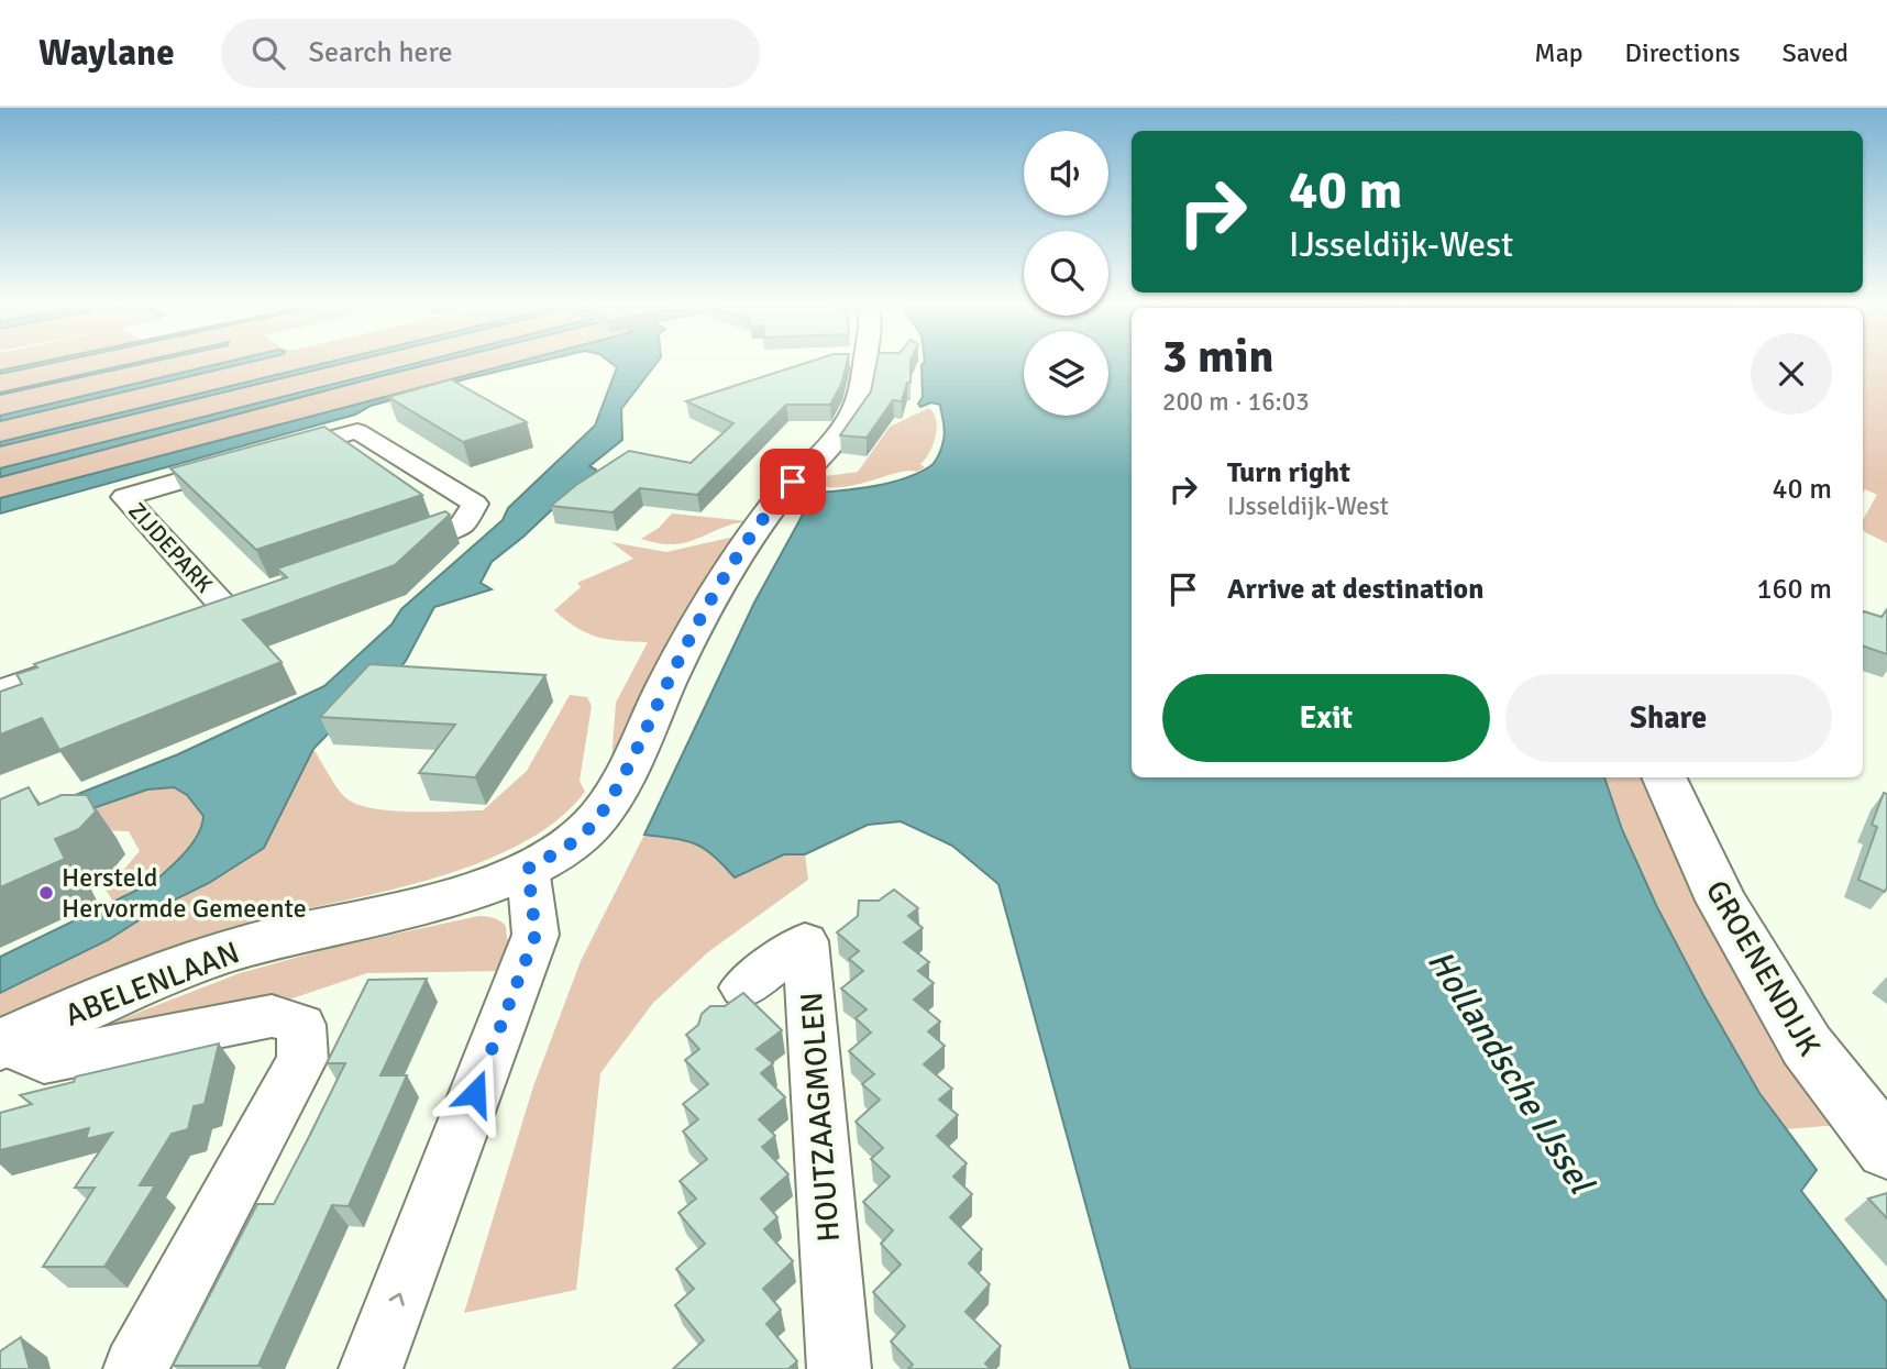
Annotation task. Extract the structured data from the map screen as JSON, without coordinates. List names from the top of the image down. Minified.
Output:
{"streets":{"street":["ZIJDEPARK","GROENENDIJK","ABELENLAAN","HOUTZAAGMOLEN"]},"water":["Hollandsche IJssel"],"places":["Hersteld Hervormde Gemeente"],"page":{"header":"Waylane","search":"Search here","nav":["Map","Directions","Saved"],"turn":["40 m","IJsseldijk-West"],"heading":["3 min","200 m · 16:03"],"list":[{"name":"Turn right","note":"IJsseldijk-West","value":"40 m"},{"name":"Arrive at destination","value":"160 m"}],"buttons":["Exit","Share"]}}
